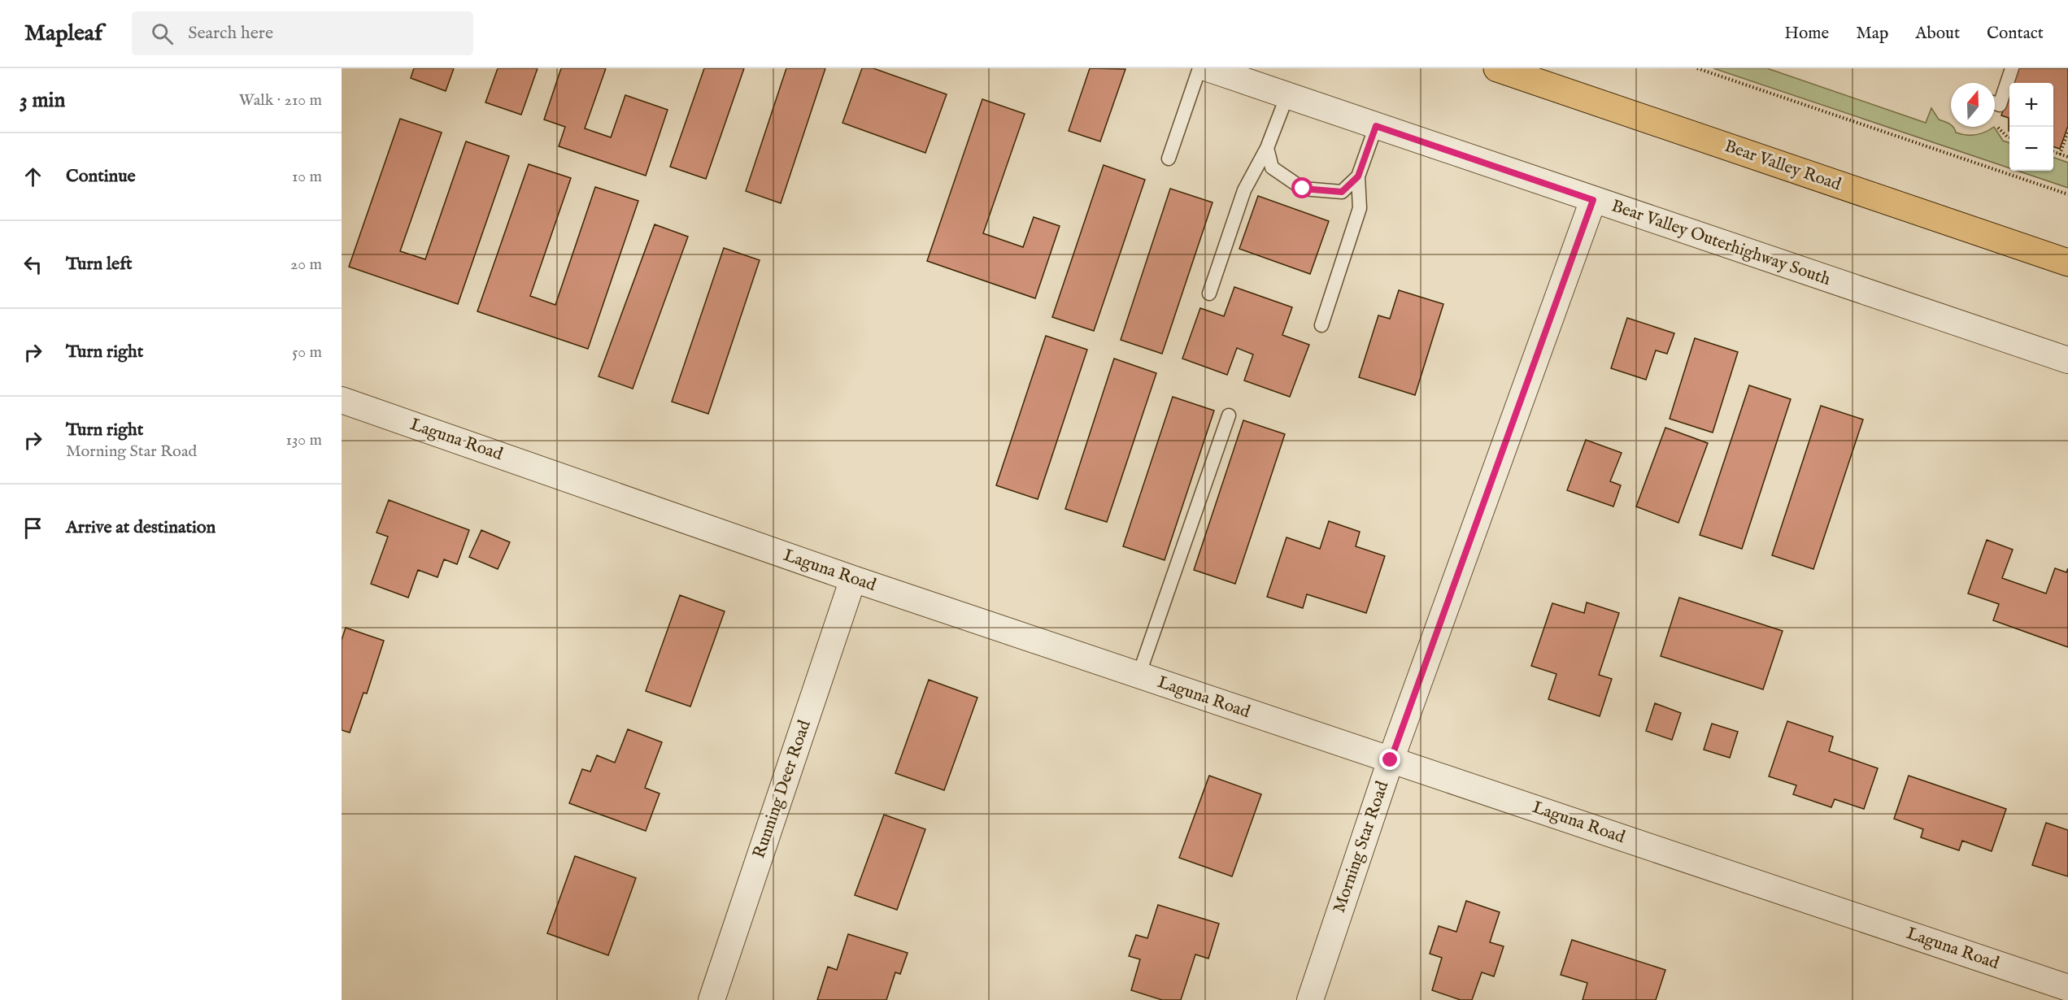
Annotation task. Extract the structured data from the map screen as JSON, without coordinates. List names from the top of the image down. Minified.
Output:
{"streets":{"main road":["Bear Valley Road"],"street":["Bear Valley Outerhighway South","Laguna Road","Running Deer Road","Morning Star Road"]},"crossings":[["Bear Valley Outerhighway South","Morning Star Road"],["Laguna Road","Running Deer Road"],["Laguna Road","Morning Star Road"]],"north":"top","page":{"header":"Mapleaf","search":"Search here","nav":["Home","Map","About","Contact"],"heading":["3 min","Walk · 210 m"],"map_buttons":["+","−"],"list":[["Continue","10 m"],["Turn left","20 m"],["Turn right","50 m"],["Turn right","Morning Star Road","130 m"],"Arrive at destination"]}}
